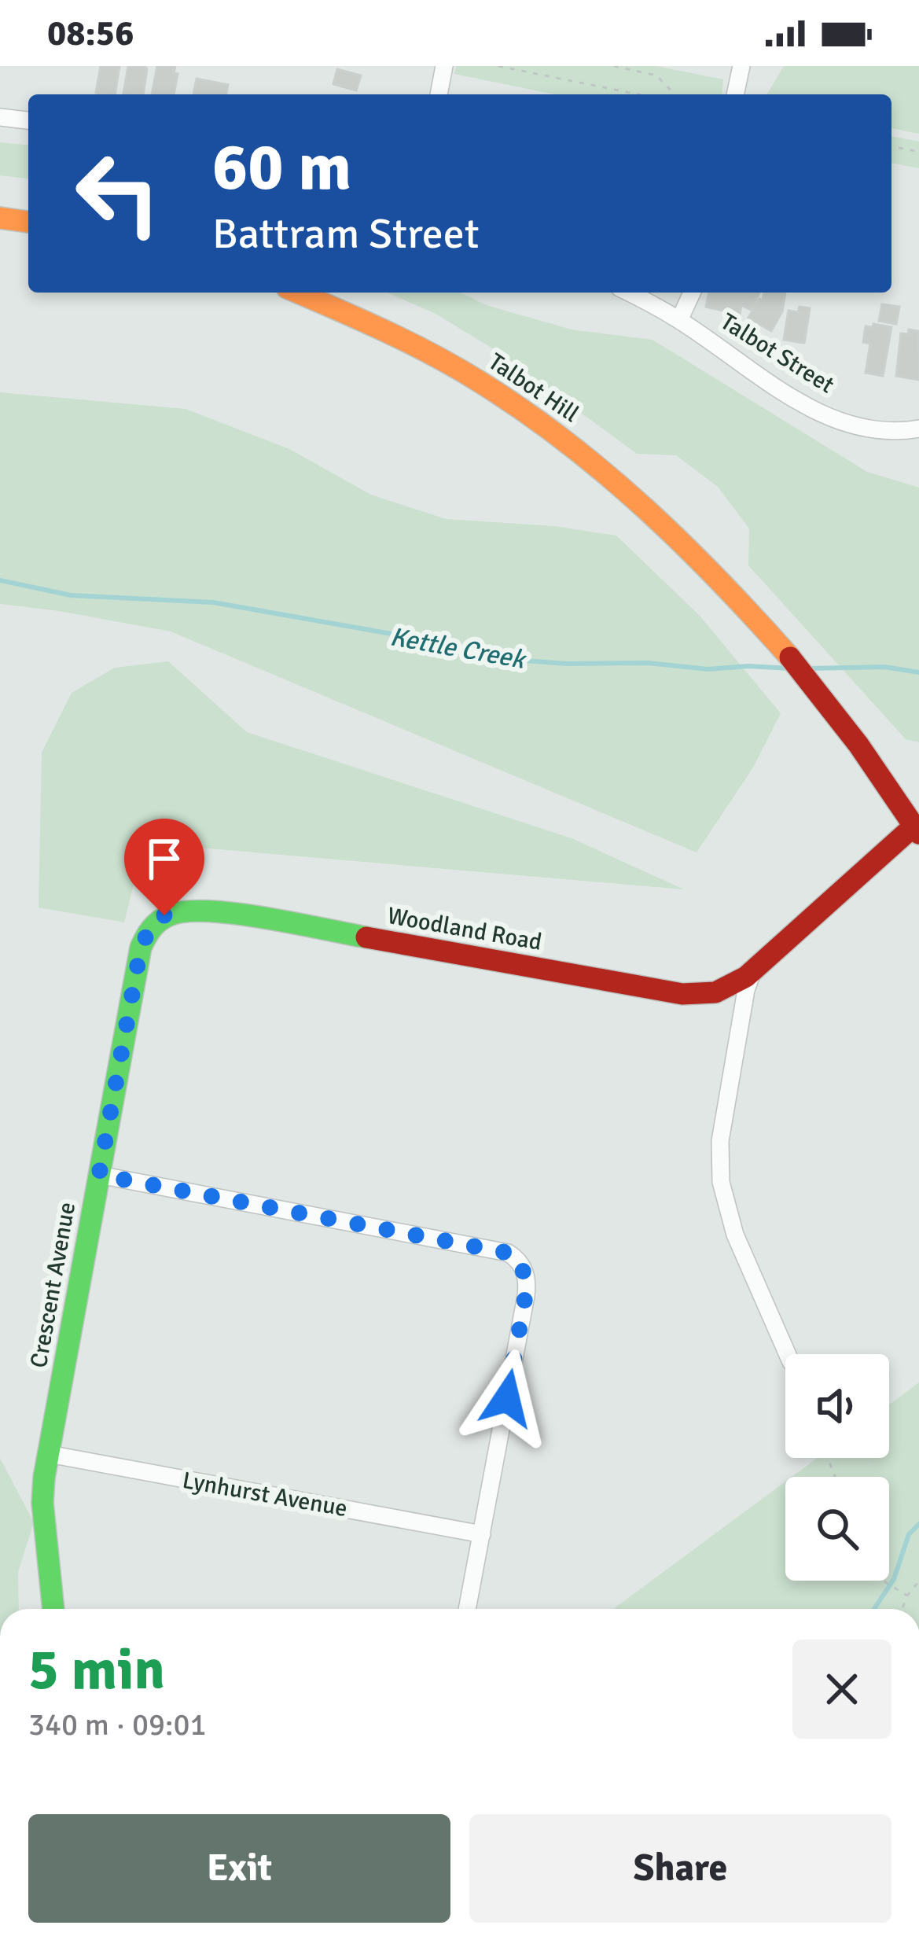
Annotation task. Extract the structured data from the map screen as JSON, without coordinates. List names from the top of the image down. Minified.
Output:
{"streets":{"street":["Talbot Street","Talbot Hill","Woodland Road","Crescent Avenue","Lynhurst Avenue"]},"crossings":[["Talbot Hill","Woodland Road"],["Woodland Road","Crescent Avenue"],["Crescent Avenue","Lynhurst Avenue"]],"water":["Kettle Creek"],"page":{"status":"08:56","turn":["60 m","Battram Street"],"heading":["5 min","340 m · 09:01"],"buttons":["Exit","Share"]}}
